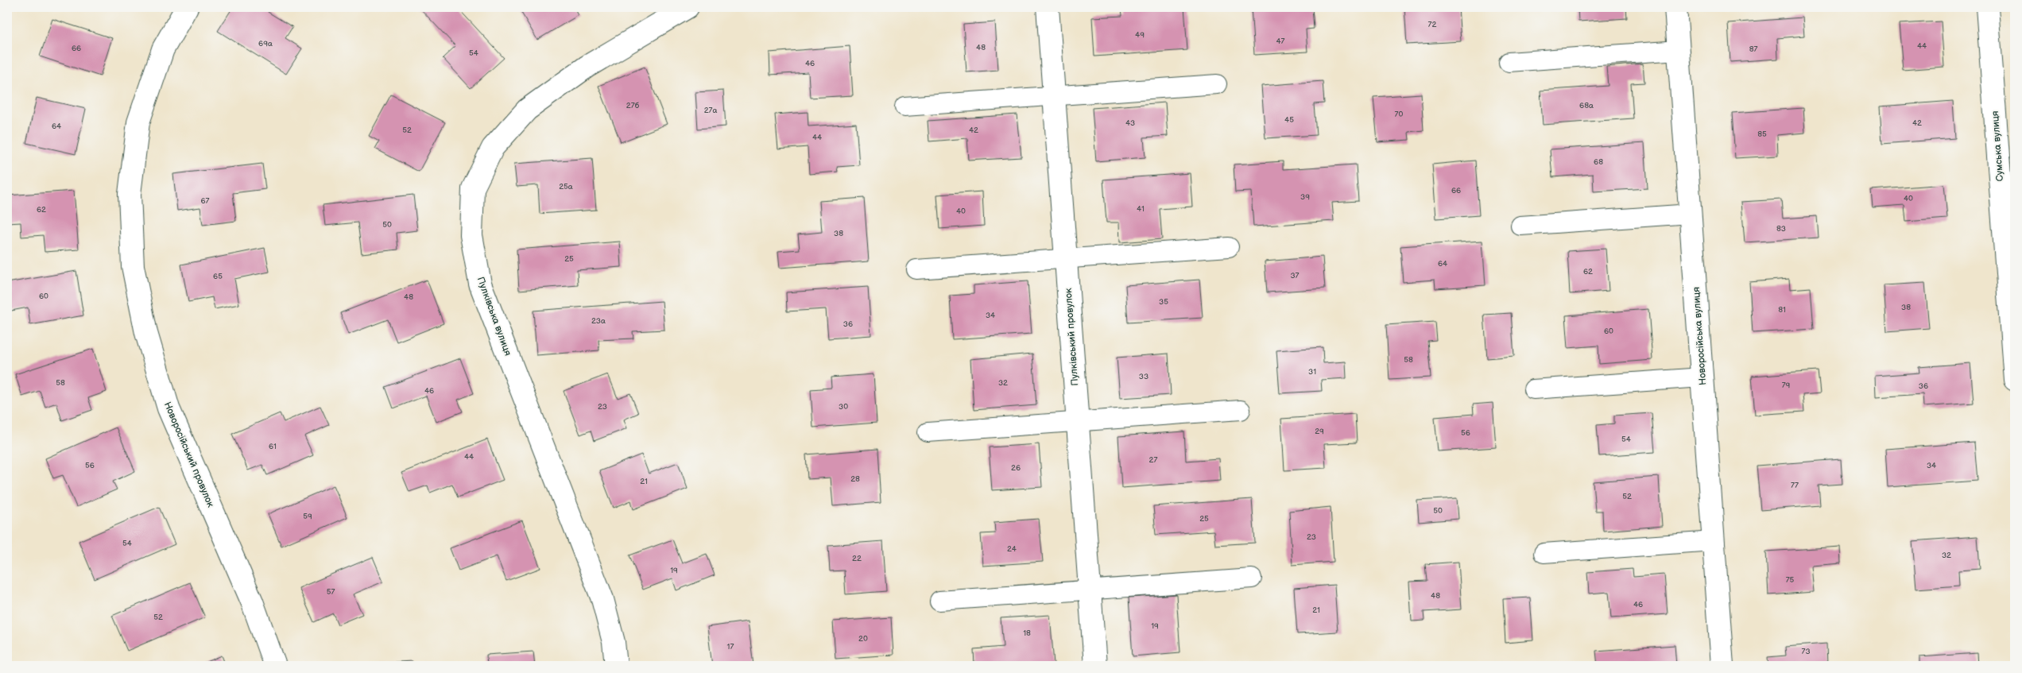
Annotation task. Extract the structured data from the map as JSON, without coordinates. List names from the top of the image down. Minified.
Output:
{"streets":{"street":["Сумська вулиця","Пулківська вулиця","Новоросійська вулиця","Пулківський провулок","Новоросійський провулок"]},"house_numbers":["72","49","47","69а","44","48","66","87","54","46","27б","68а","27а","70","45","43","42","64","52","42","85","44","68","25а","66","39","40","67","41","62","40","50","83","38","25","64","62","37","65","60","48","35","38","81","34","23а","36","60","58","31","33","58","32","79","36","46","23","30","29","56","54","61","44","27","56","34","26","28","21","77","52","50","59","25","23","54","24","32","22","19","75","57","48","46","21","52","19","18","20","17","73"]}
